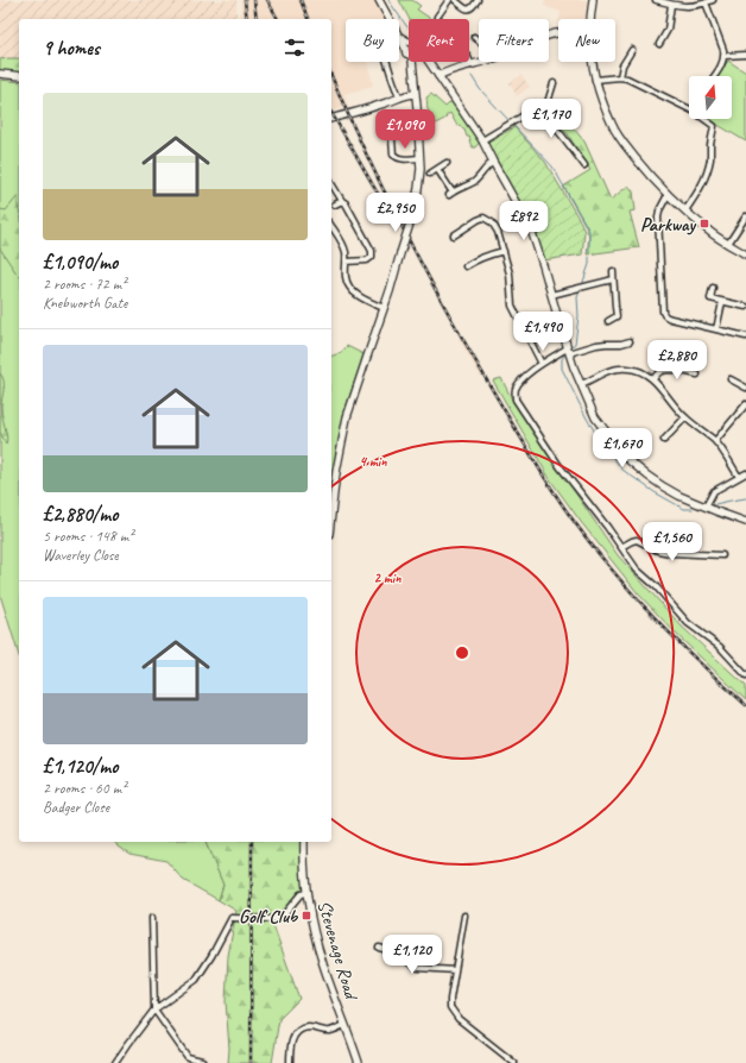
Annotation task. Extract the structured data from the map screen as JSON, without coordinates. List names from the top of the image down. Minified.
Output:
{"streets":{"street":["Stevenage Road"]},"places":{"transit":["Parkway","Golf Club"]},"north":"top","page":{"chip":["Buy","Rent","Filters","New"],"heading":"9 homes","list":[{"name":"£1,090/mo","note":"2 rooms · 72 m² · Knebworth Gate"},{"name":"£2,880/mo","note":"5 rooms · 148 m² · Waverley Close"},{"name":"£1,120/mo","note":"2 rooms · 60 m² · Badger Close"}],"price":["£1,170","£1,090","£2,950","£892","£1,490","£2,880","£1,670","£1,560","£1,120"]},"rings":["4 min","2 min"]}
